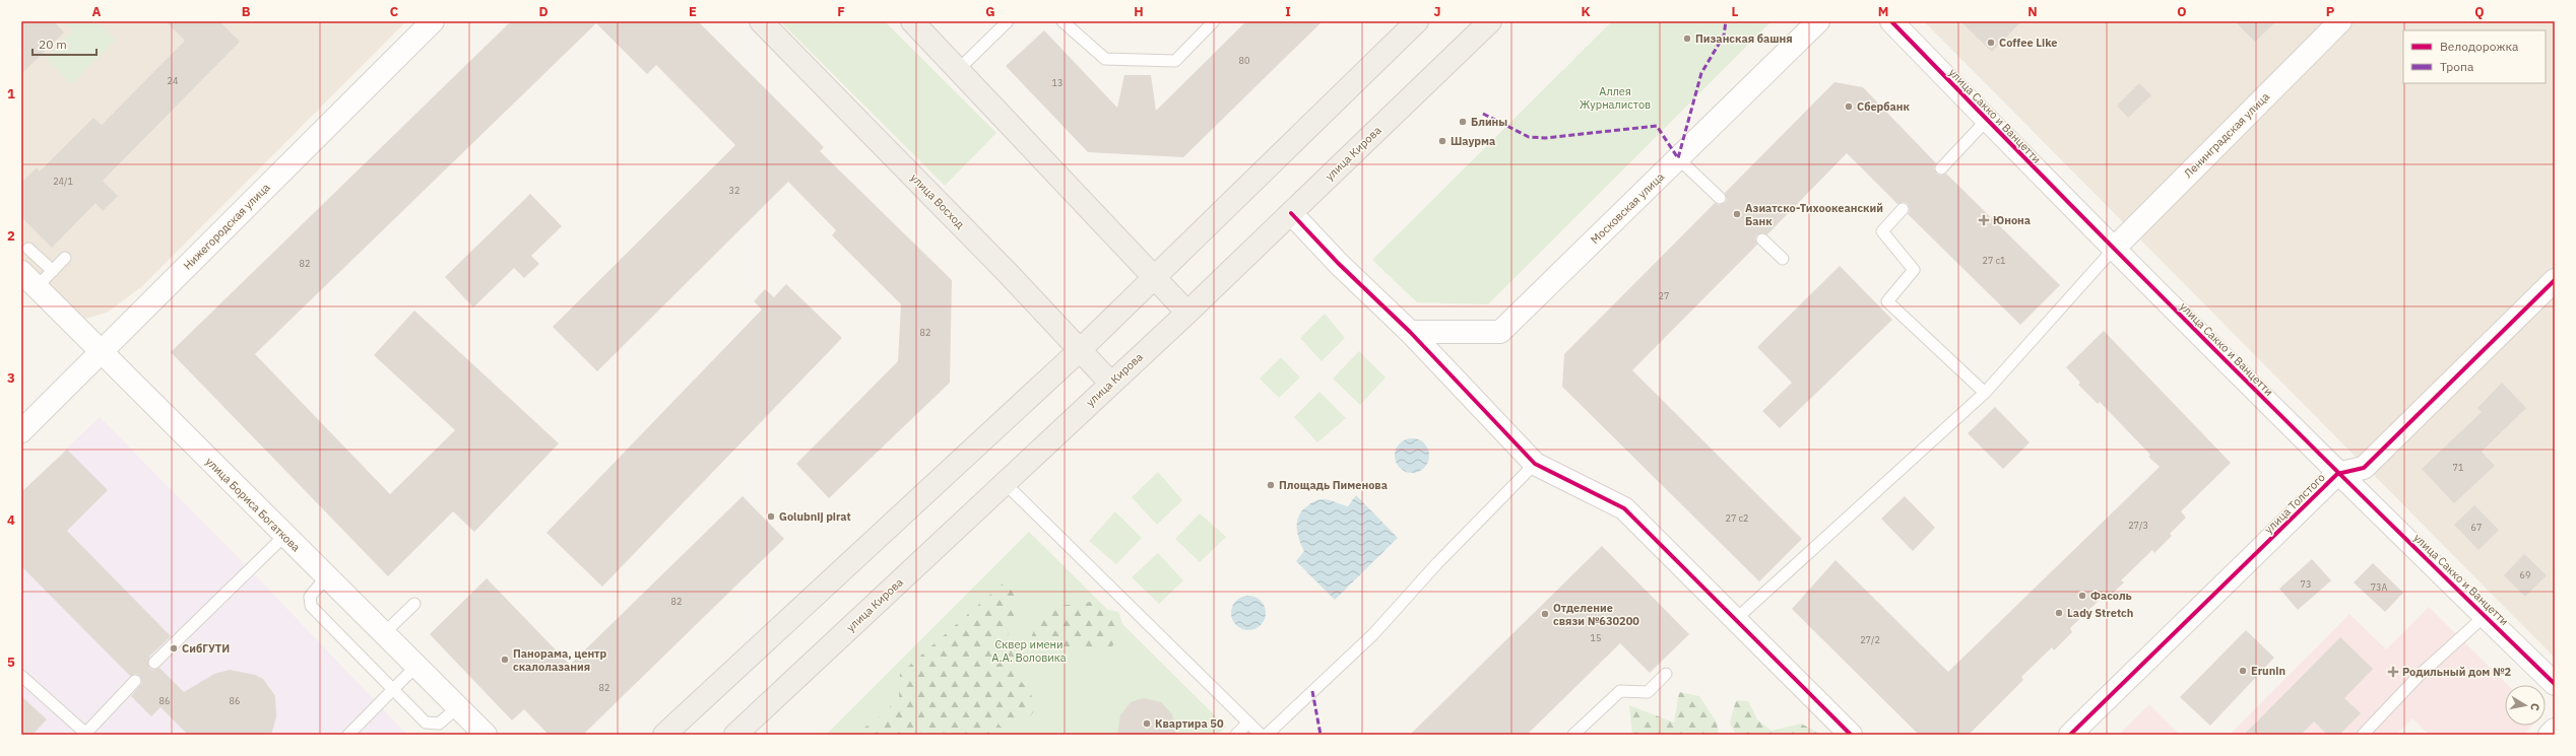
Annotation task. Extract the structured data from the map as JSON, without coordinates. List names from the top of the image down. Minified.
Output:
{"streets":{"main road":["улица Кирова","улица Восход"],"street":["улица Сакко и Ванцетти","Ленинградская улица","Московская улица","Нижегородская улица","улица Толстого","улица Бориса Богаткова"]},"crossings":[["улица Сакко и Ванцетти","Ленинградская улица"],["улица Сакко и Ванцетти","улица Толстого"],["улица Кирова","улица Восход"],["Нижегородская улица","улица Бориса Богаткова"]],"parks":["Аллея Журналистов","Cквер имени А.А. Воловика"],"places":{"other":["Пизанская башня","Coffee Like","Сбербанк","Блины","Шаурма","Азиатско-Тихоокеанский Банк","Площадь Пименова","Golubnij pirat","Фасоль","Lady Stretch","Отделение связи №630200","СибГУТИ","Панорама, центр скалолазания","Erunin","Квартира 50"],"health":["Юнона","Родильный дом №2"]},"house_numbers":["80","24","13","24/1","32","27 с1","82","27","82","71","27 с2","27/3","67","69","73","73А","82","15","27/2","82","86","86"],"legend":["Велодорожка","Тропа"],"scale_bar":"20 m","north":"right","grid":{"columns":["A","B","C","D","E","F","G","H","I","J","K","L","M","N","O","P","Q"],"rows":["1","2","3","4","5"]}}
